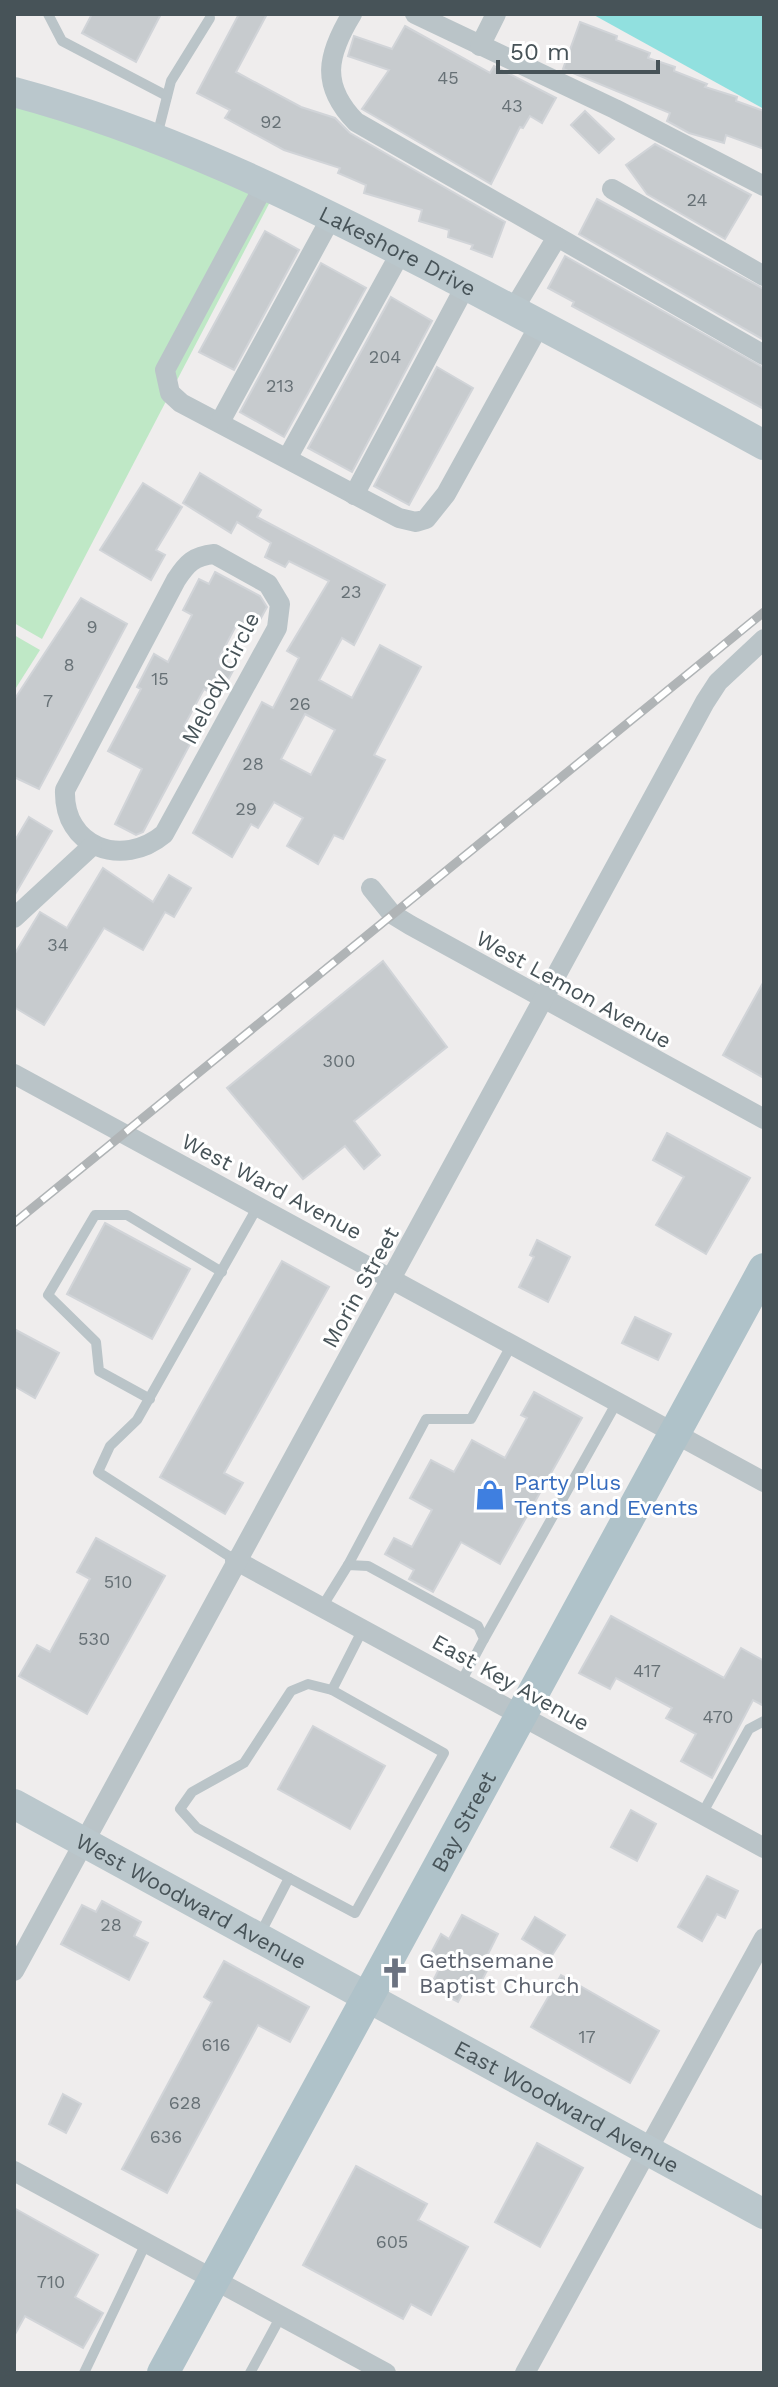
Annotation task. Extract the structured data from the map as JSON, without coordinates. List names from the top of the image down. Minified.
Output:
{"streets":{"main road":["Bay Street"],"street":["Lakeshore Drive","Melody Circle","West Lemon Avenue","West Ward Avenue","Morin Street","East Key Avenue","West Woodward Avenue","East Woodward Avenue"]},"crossings":[["West Lemon Avenue","Morin Street"],["West Ward Avenue","Morin Street"],["West Ward Avenue","Bay Street"],["Morin Street","East Key Avenue"],["Morin Street","West Woodward Avenue"],["East Key Avenue","Bay Street"],["Bay Street","West Woodward Avenue"],["Bay Street","East Woodward Avenue"],["West Woodward Avenue","East Woodward Avenue"]],"places":{"shop":["Party Plus Tents and Events"],"church":["Gethsemane Baptist Church"]},"house_numbers":["45","43","92","24","204","213","23","9","8","15","7","26","28","29","34","300","510","530","417","470","28","17","616","628","636","605","710"],"scale_bar":"50 m"}
